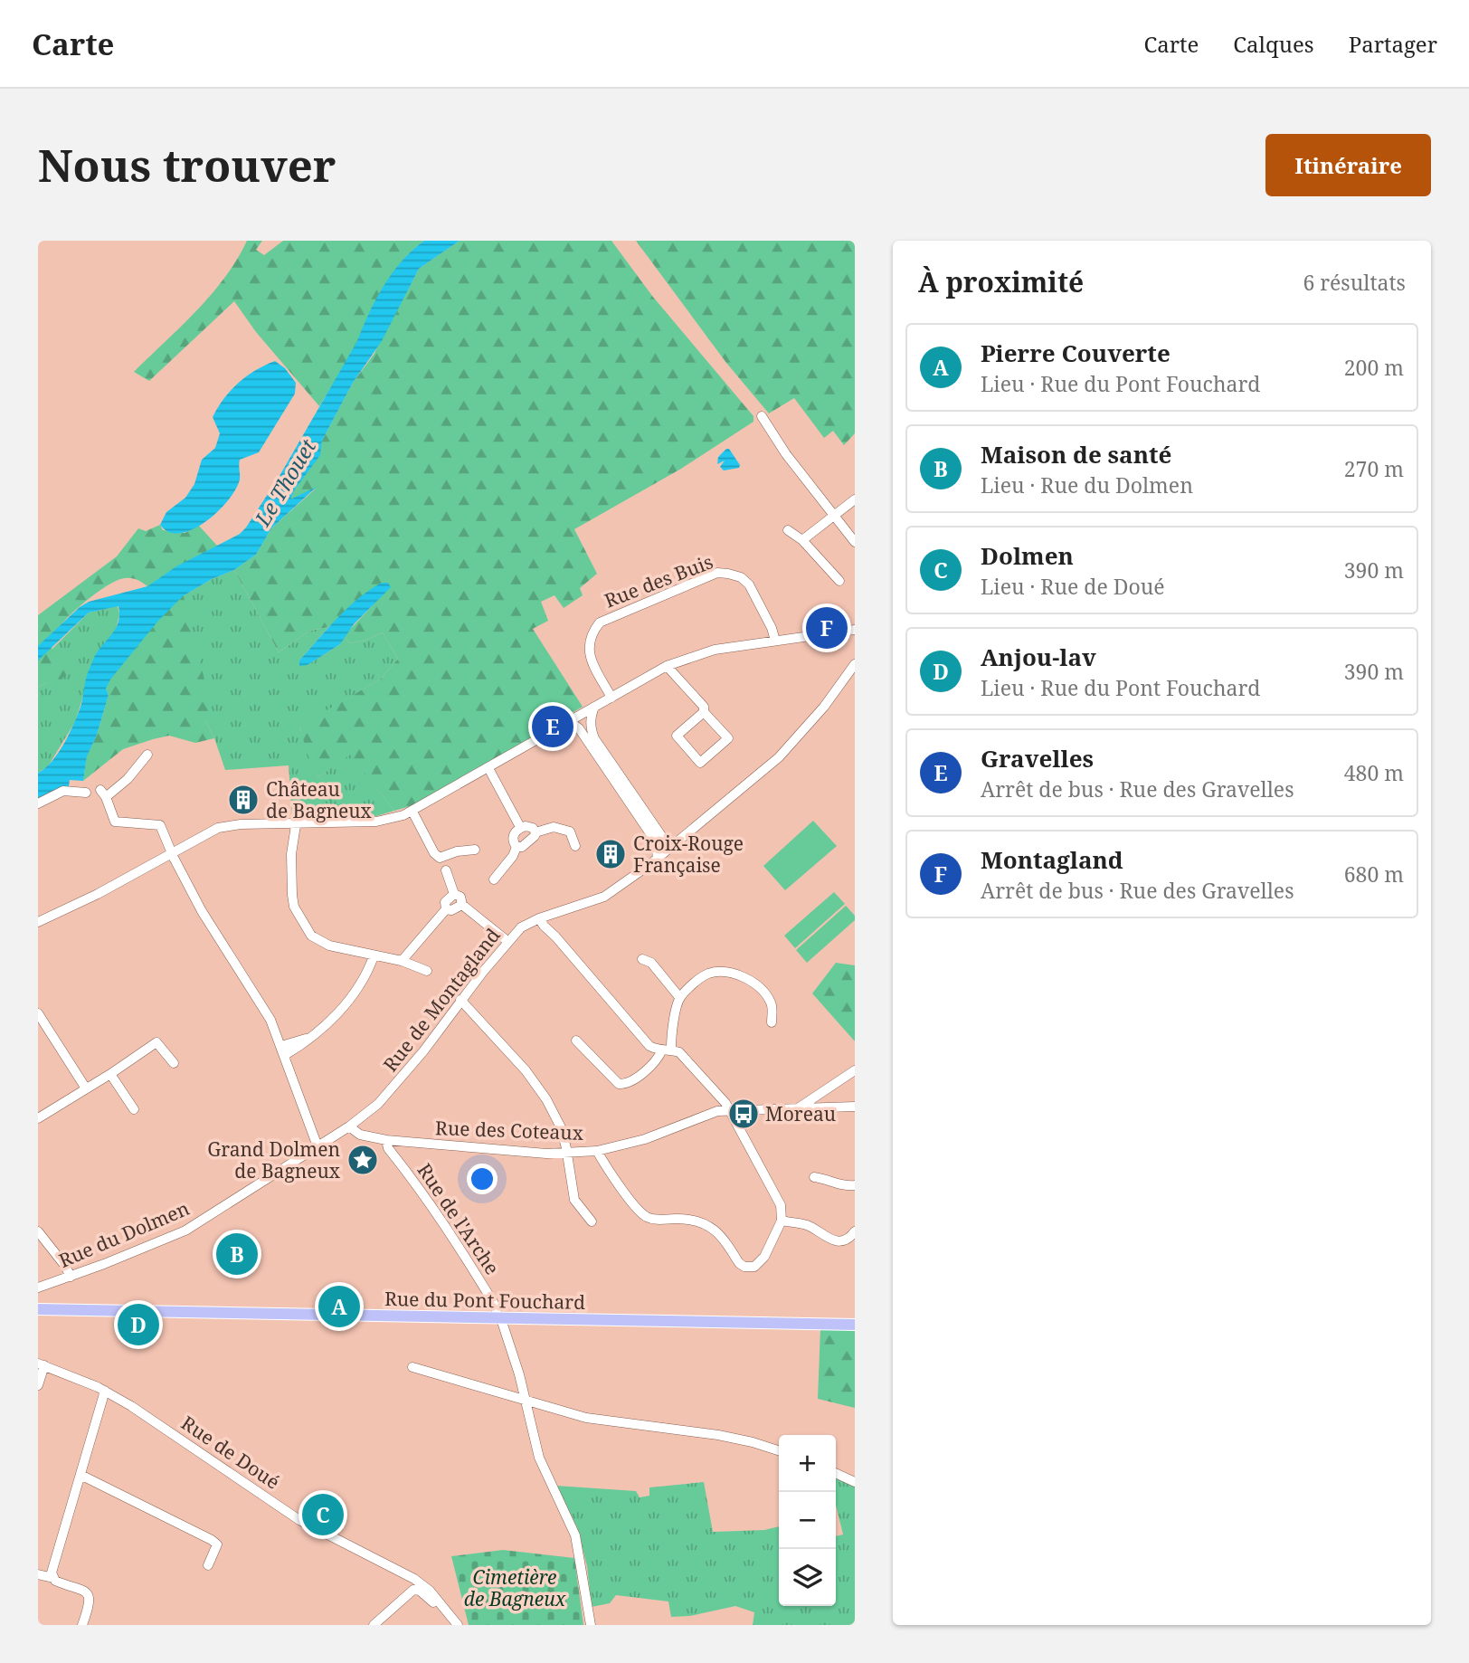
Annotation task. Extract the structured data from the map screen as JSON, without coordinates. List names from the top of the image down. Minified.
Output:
{"streets":{"main road":["Rue du Pont Fouchard"],"street":["Rue des Buis","Rue de Montagland","Rue des Coteaux","Rue de l'Arche","Rue du Dolmen","Rue de Doué"]},"crossings":[["Rue de Montagland","Rue des Coteaux"],["Rue de Montagland","Rue du Dolmen"],["Rue des Coteaux","Rue de l'Arche"],["Rue des Coteaux","Rue du Dolmen"],["Rue de l'Arche","Rue du Pont Fouchard"]],"water":["Le Thouet"],"parks":["Cimetière de Bagneux"],"places":{"building":["Château de Bagneux","Croix-Rouge Française"],"bus stop":["Moreau"],"place":["Grand Dolmen de Bagneux"]},"page":{"header":"Carte","nav":["Carte","Calques","Partager"],"buttons":"Itinéraire","title":"Nous trouver","heading":["À proximité","6 résultats"],"list":[{"mark":"A","name":"Pierre Couverte","note":"Lieu · Rue du Pont Fouchard","value":"200 m"},{"mark":"B","name":"Maison de santé","note":"Lieu · Rue du Dolmen","value":"270 m"},{"mark":"C","name":"Dolmen","note":"Lieu · Rue de Doué","value":"390 m"},{"mark":"D","name":"Anjou-lav","note":"Lieu · Rue du Pont Fouchard","value":"390 m"},{"mark":"E","name":"Gravelles","note":"Arrêt de bus · Rue des Gravelles","value":"480 m"},{"mark":"F","name":"Montagland","note":"Arrêt de bus · Rue des Gravelles","value":"680 m"}],"pins":["F","E","B","A","D","C"],"map_buttons":["+","−"]}}
